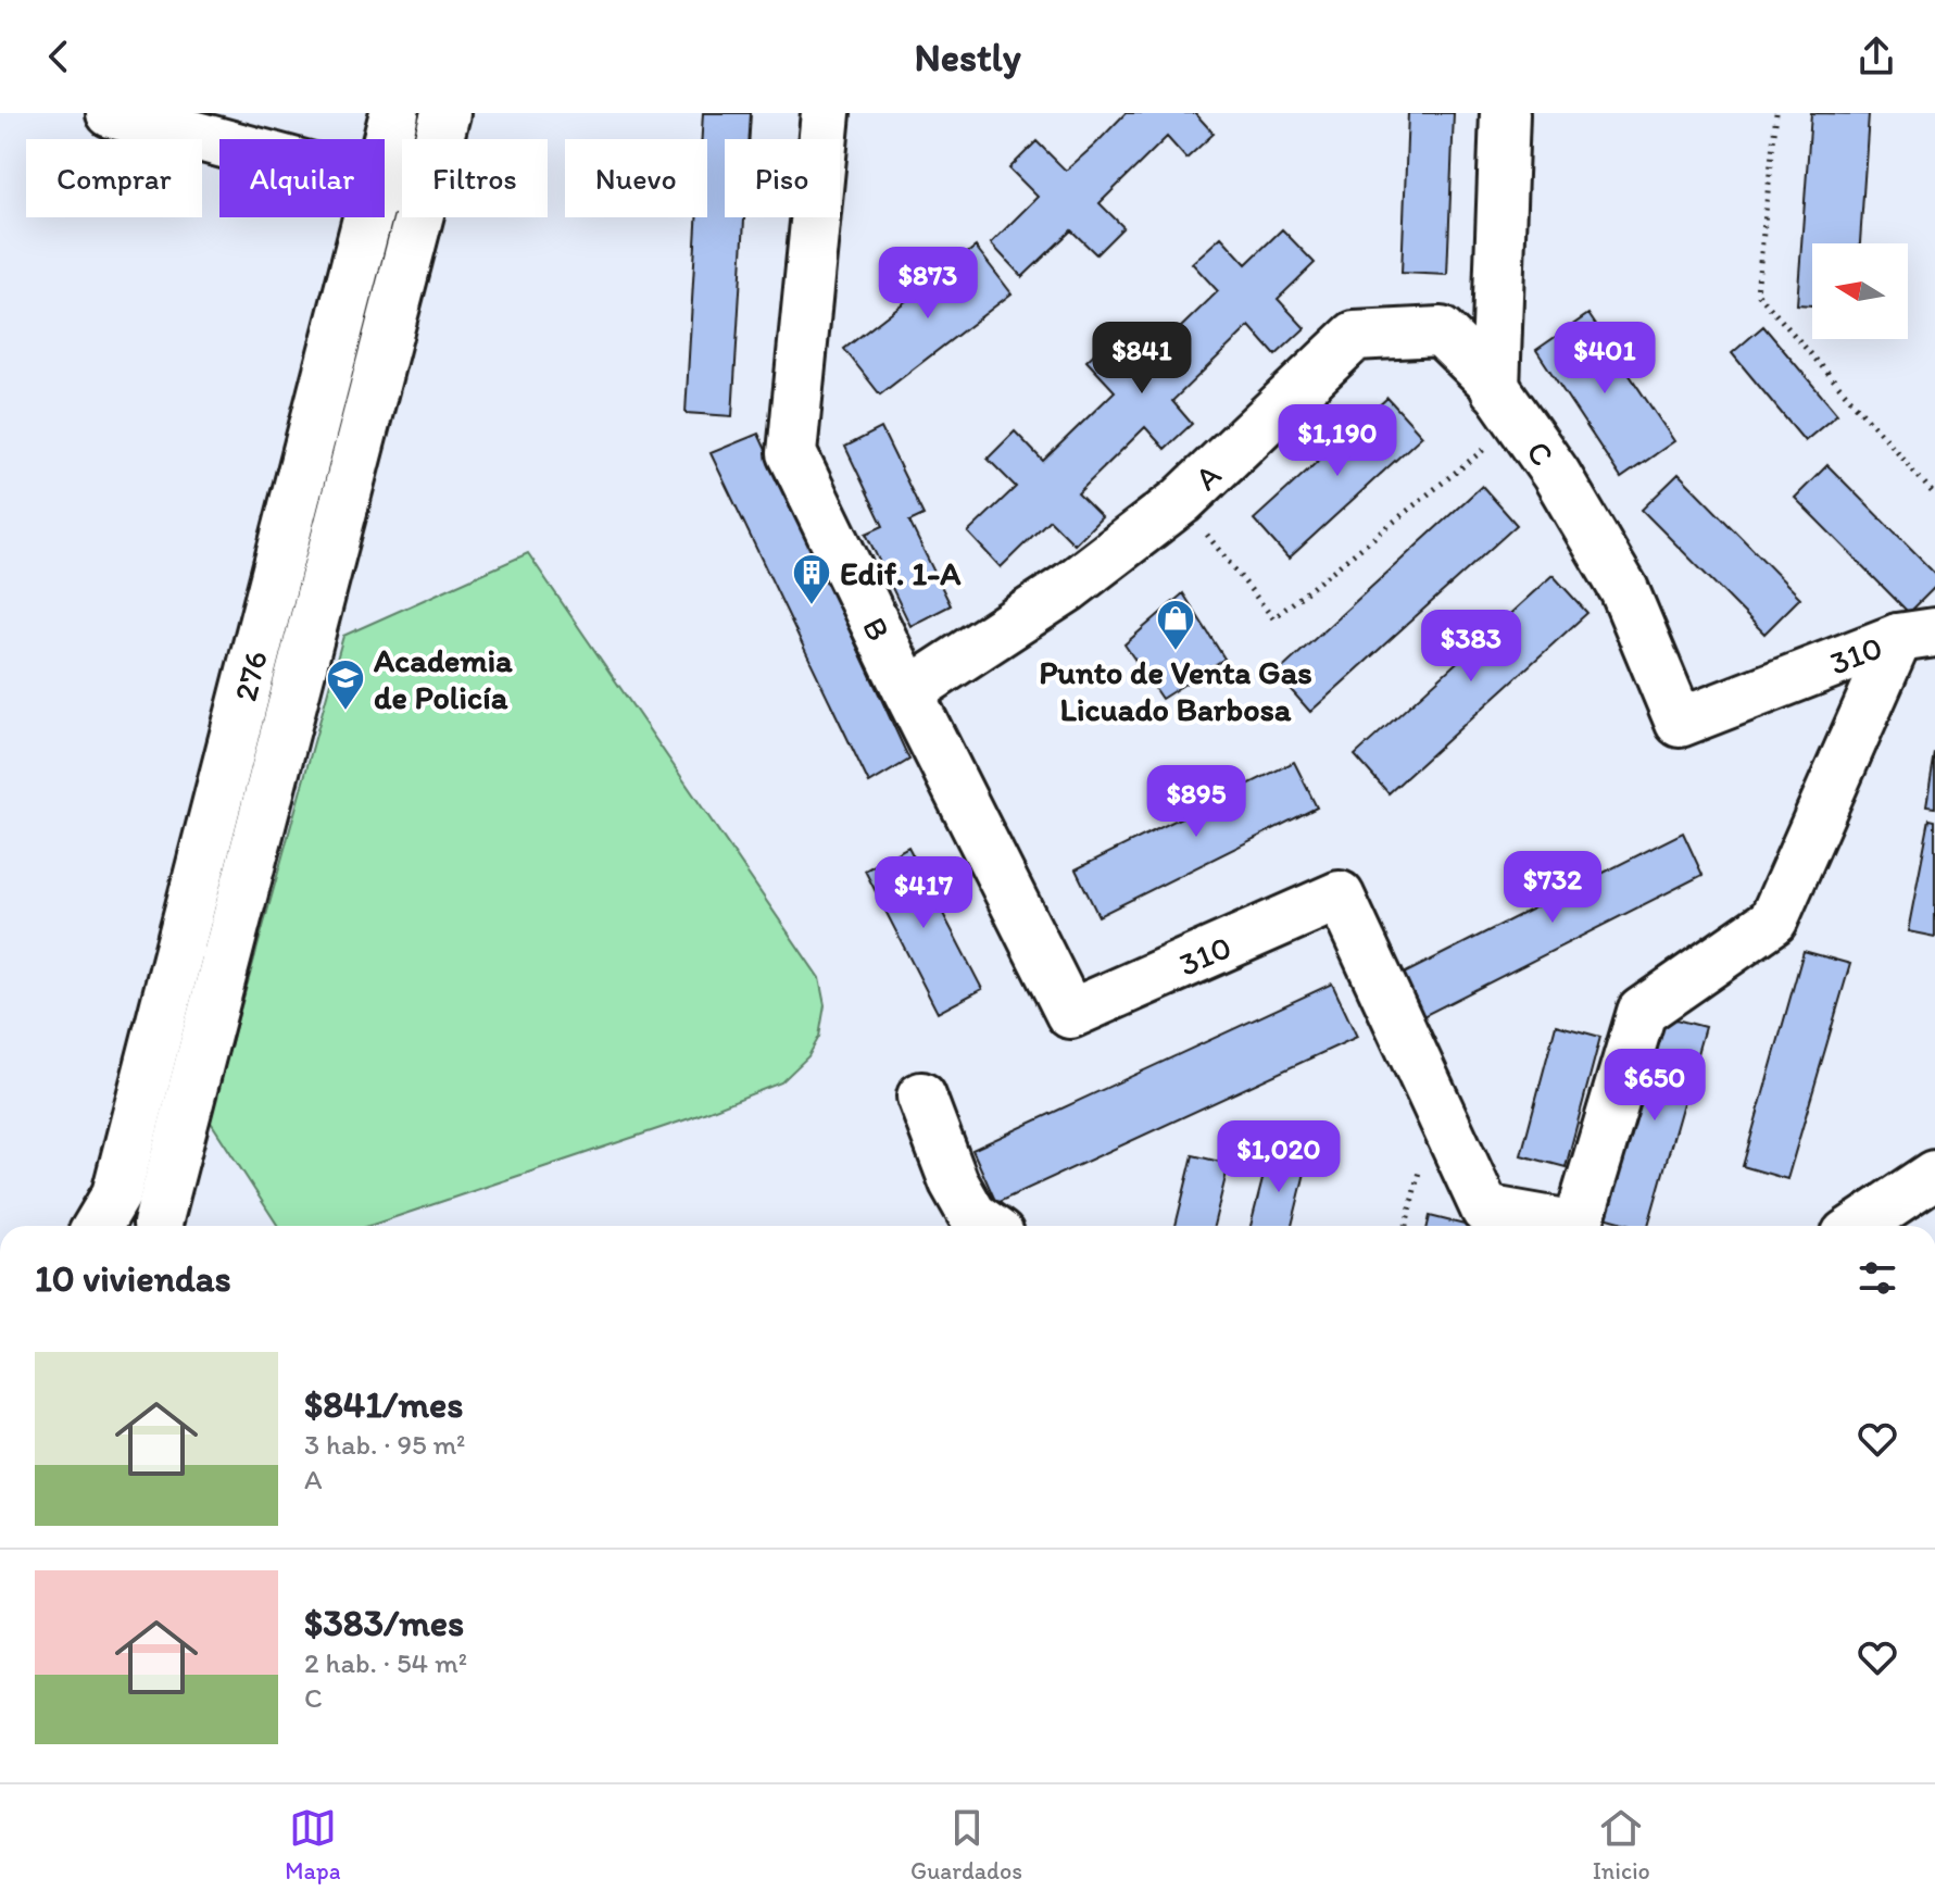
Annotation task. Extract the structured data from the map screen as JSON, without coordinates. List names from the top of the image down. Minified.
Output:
{"streets":{"street":["C","A","B","310","276"]},"crossings":[["C","A"],["C","310"],["A","B"],["B","310"]],"places":{"building":["Edif. 1-A"],"shop":["Punto de Venta Gas Licuado Barbosa"],"school or university":["Academia de Policía"]},"north":"left","page":{"header":"Nestly","chip":["Comprar","Alquilar","Filtros","Nuevo","Piso"],"price":["$873","$841","$401","$1,190","$383","$895","$732","$417","$650","$1,020"],"heading":"10 viviendas","list":[{"name":"$841/mes","note":"3 hab. · 95 m² · A"},{"name":"$383/mes","note":"2 hab. · 54 m² · C"}],"tabs":["Mapa","Guardados","Inicio"]}}
